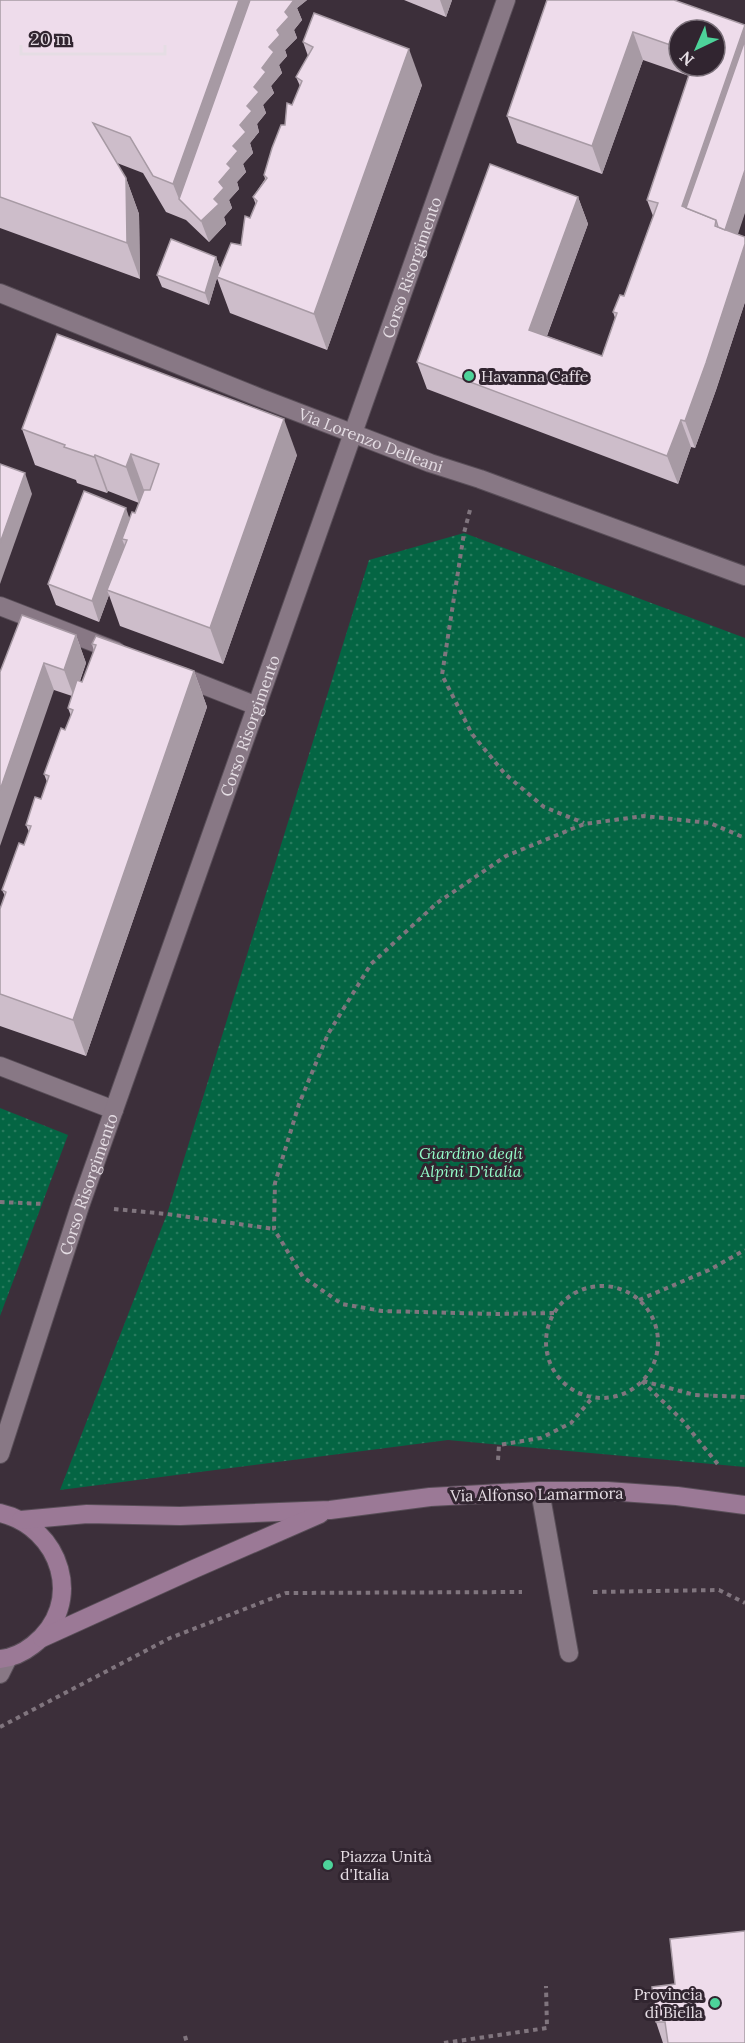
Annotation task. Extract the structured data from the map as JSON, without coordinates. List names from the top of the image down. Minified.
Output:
{"streets":{"main road":["Via Alfonso Lamarmora"],"street":["Corso Risorgimento","Via Lorenzo Delleani"]},"crossings":[["Corso Risorgimento","Via Lorenzo Delleani"]],"parks":["Giardino degli Alpini D'italia"],"places":["Havanna Caffe","Piazza Unità d'Italia","Provincia di Biella"],"scale_bar":"20 m","north":"bottom left"}
